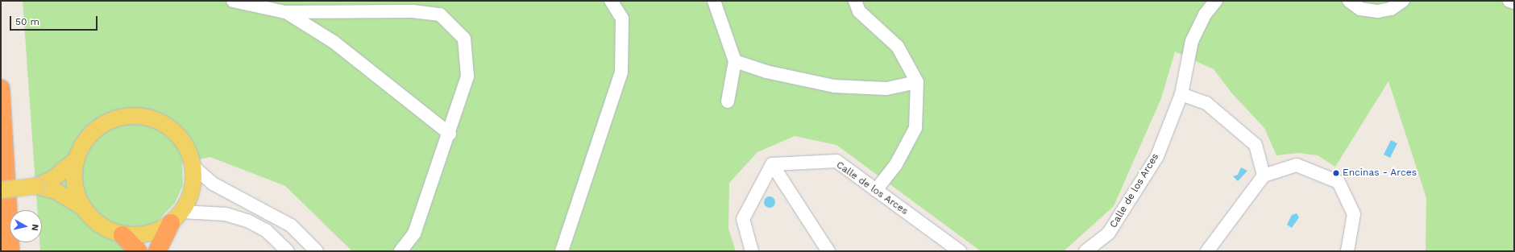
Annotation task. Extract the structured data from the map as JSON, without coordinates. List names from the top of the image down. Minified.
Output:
{"streets":{"street":["Calle de los Arces"]},"places":["Encinas - Arces"],"scale_bar":"50 m","north":"right"}
